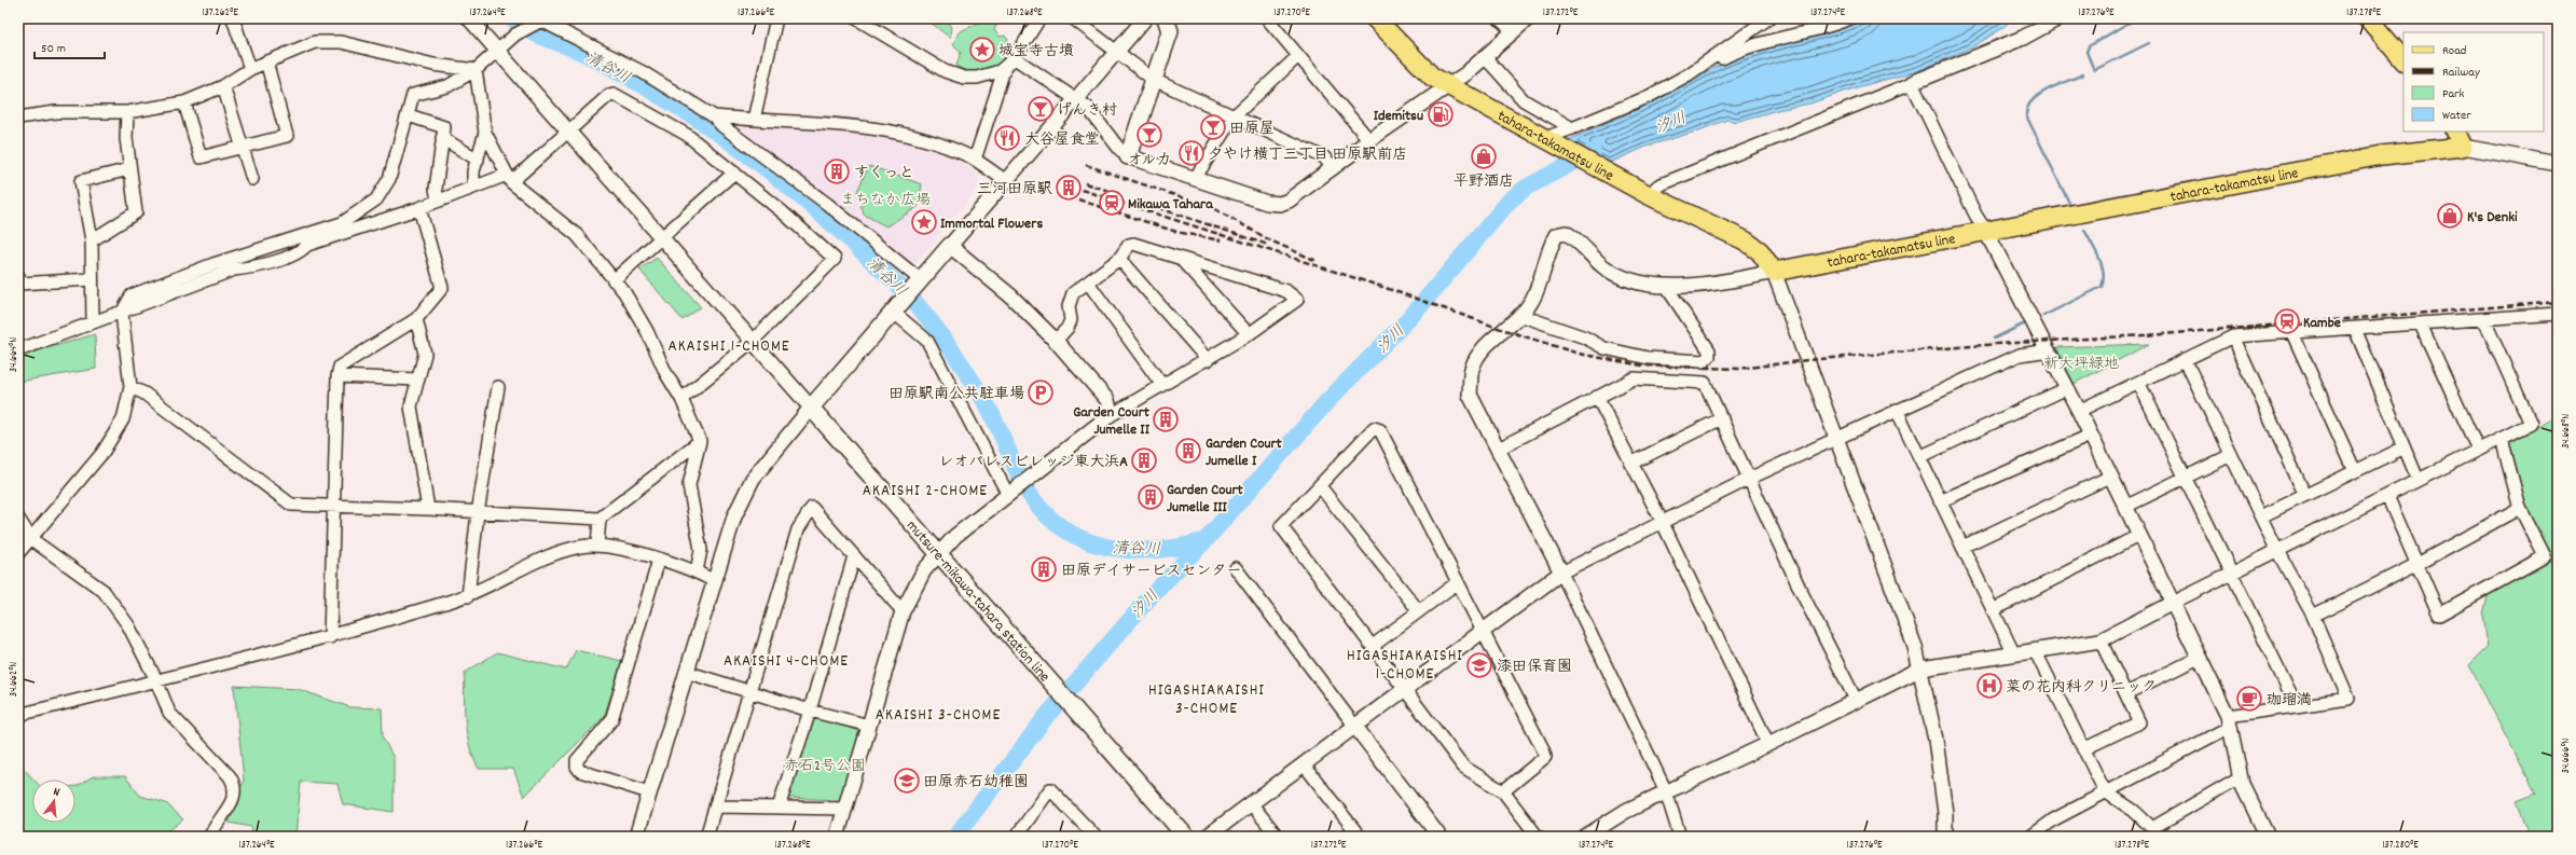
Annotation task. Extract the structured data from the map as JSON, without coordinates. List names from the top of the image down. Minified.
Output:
{"streets":{"main road":["tahara-takamatsu line","mutsure-mikawa-tahara station line"]},"districts":["AKAISHI 1-CHOME","AKAISHI 2-CHOME","HIGASHIAKAISHI 1-CHOME","AKAISHI 4-CHOME","HIGASHIAKAISHI 3-CHOME","AKAISHI 3-CHOME"],"water":["清谷川","汐川"],"parks":["まちなか広場","新大坪緑地","赤石2号公園"],"places":{"place":["城宝寺古墳","Immortal Flowers"],"bar":["げんき村","田原屋","オルカ"],"fuel station":["Idemitsu"],"restaurant":["大谷屋食堂","夕やけ横丁三丁目 田原駅前店"],"shop":["平野酒店","K's Denki"],"building":["すくっと","三河田原駅","Garden Court Jumelle II","Garden Court Jumelle I","レオパレスビレッジ東大浜A","Garden Court Jumelle III","田原デイサービスセンター"],"station":["Mikawa Tahara","Kambe"],"parking":["田原駅南公共駐車場"],"school or university":["漆田保育園","田原赤石幼稚園"],"hospital":["菜の花内科クリニック"],"cafe":["珈瑠満"]},"legend":["Road","Railway","Park","Water"],"scale_bar":"50 m","north":"top","coordinates":["137.262°E","137.264°E","137.266°E","137.268°E","137.270°E","137.272°E","137.274°E","137.276°E","137.278°E","34.664°N","34.668°N","34.662°N","34.666°N","137.280°E"]}
